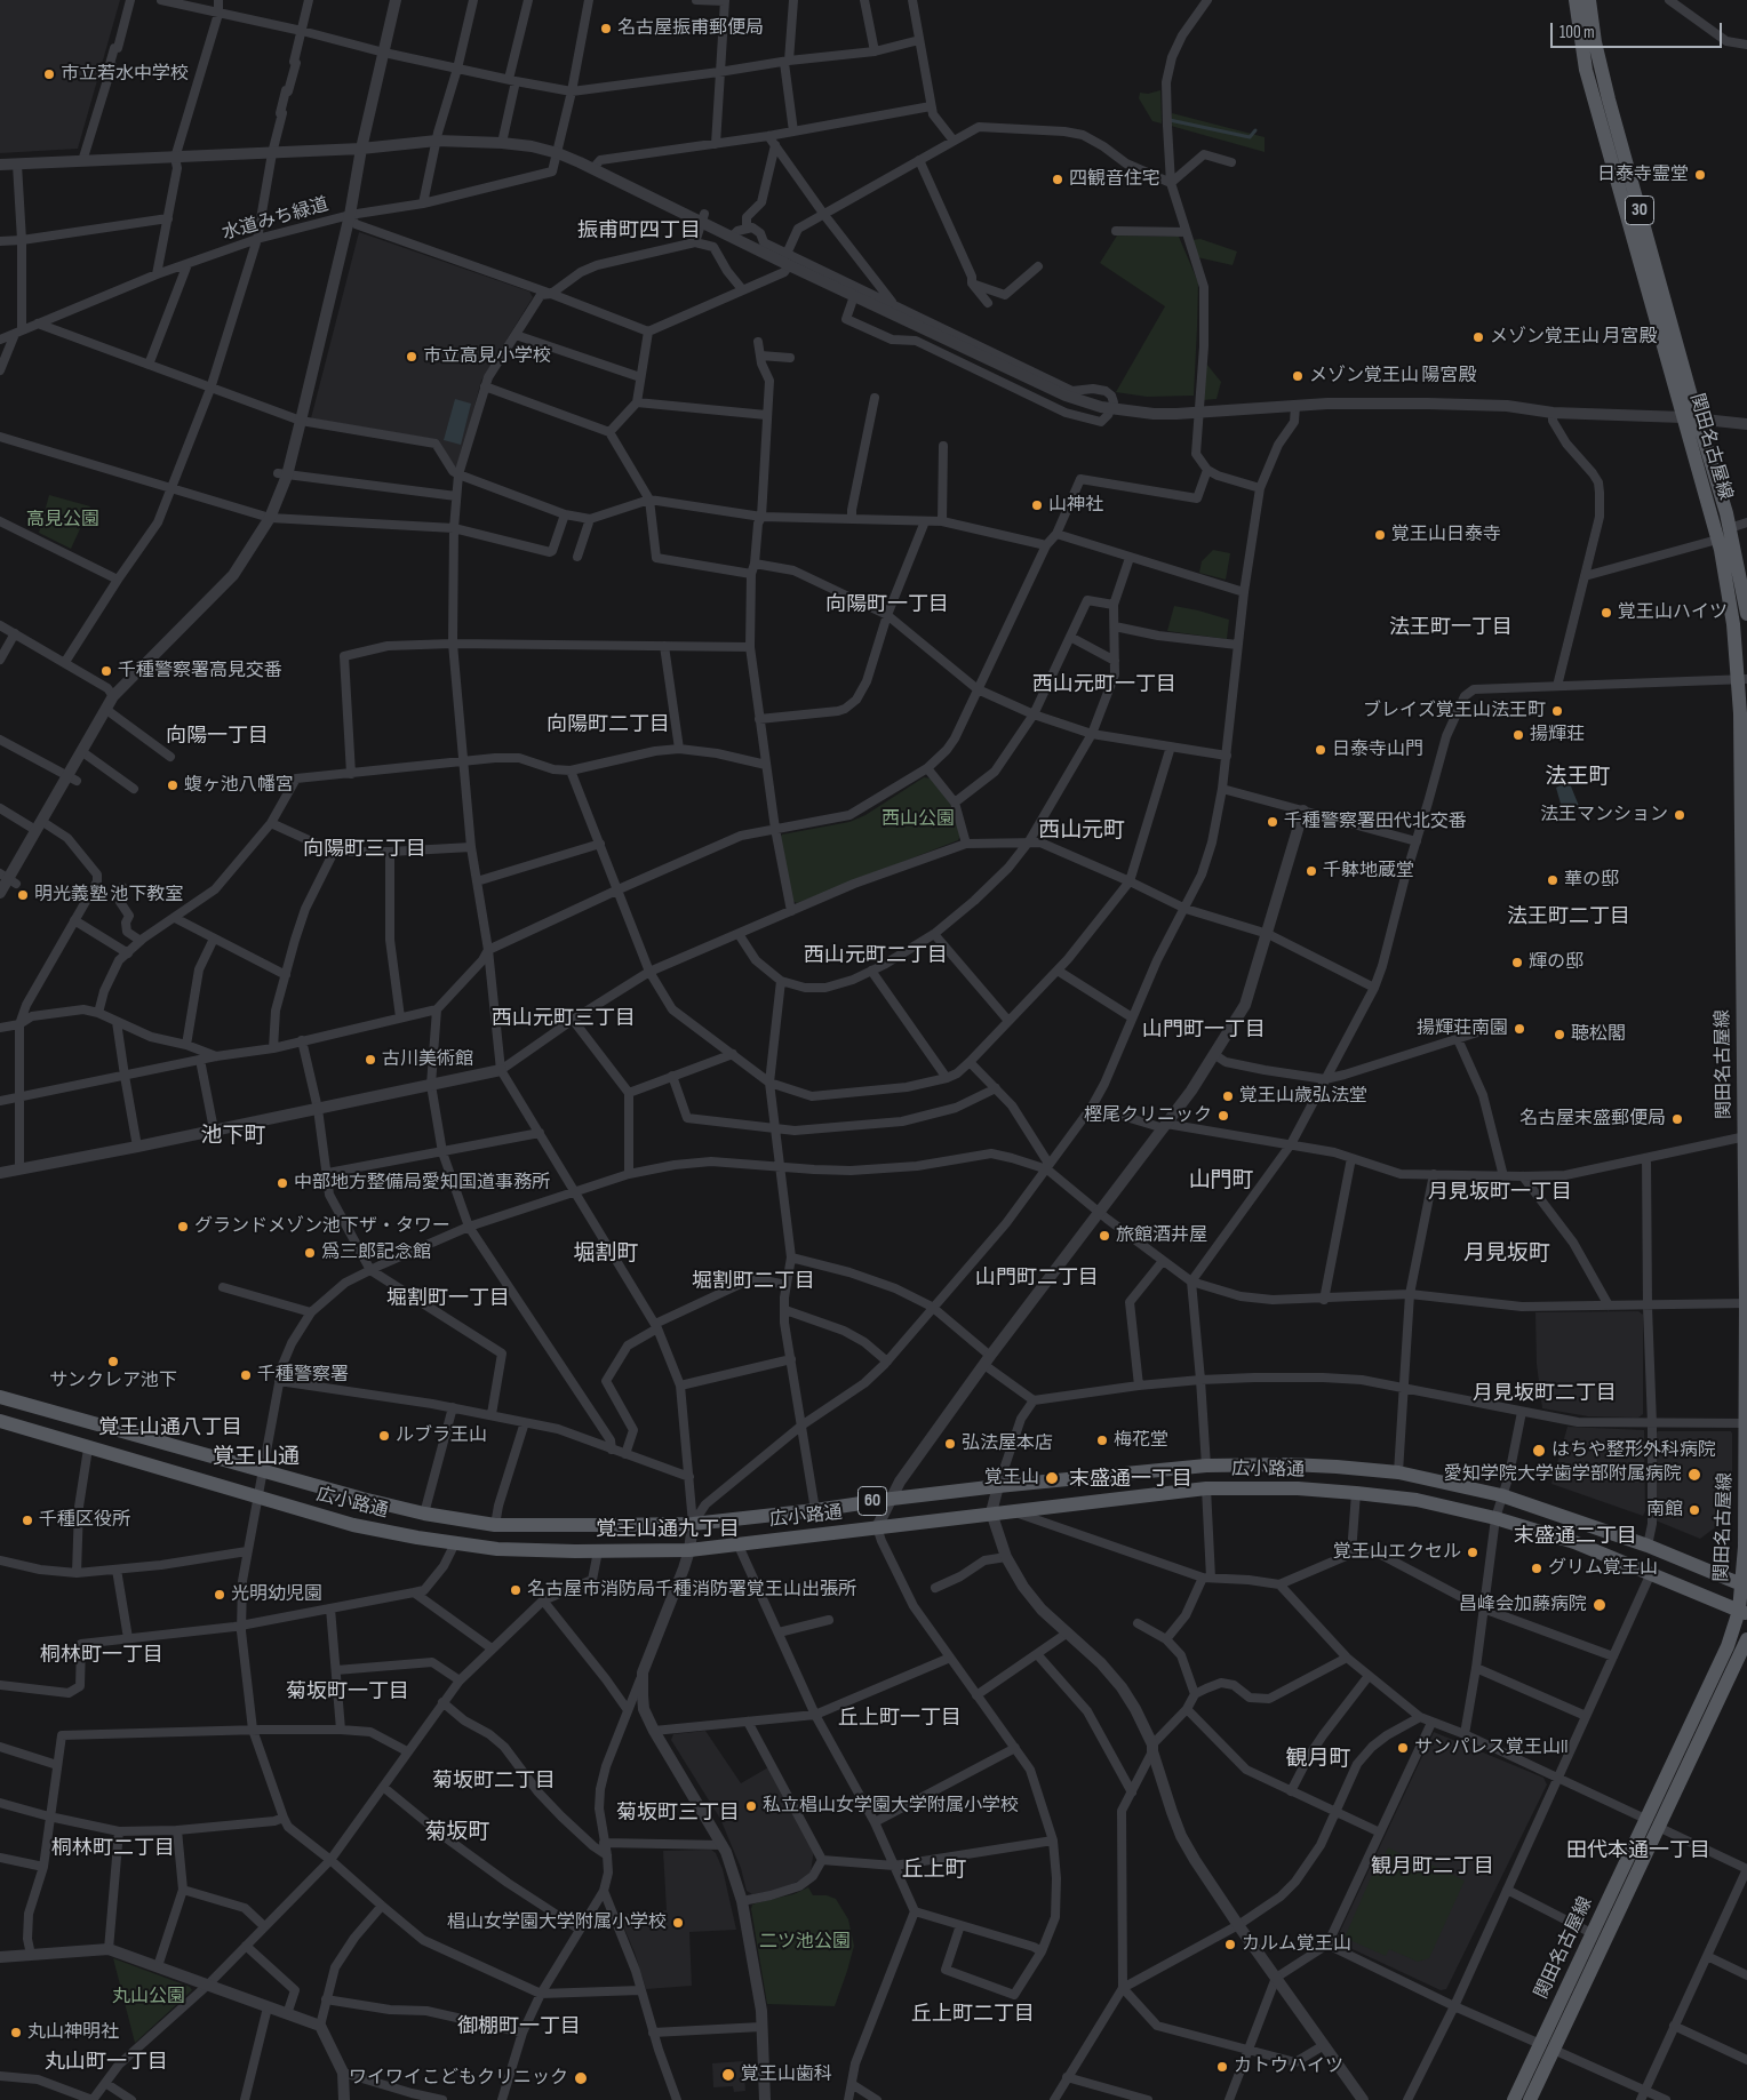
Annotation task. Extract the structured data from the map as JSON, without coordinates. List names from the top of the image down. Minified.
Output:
{"streets":{"main road":["30","関田名古屋線","広小路通","60"],"street":["水道みち緑道"]},"crossings":[["関田名古屋線","広小路通"]],"districts":["振甫町四丁目","向陽町一丁目","法王町一丁目","西山元町一丁目","向陽町二丁目","向陽一丁目","法王町","西山元町","向陽町三丁目","法王町二丁目","西山元町二丁目","西山元町三丁目","山門町一丁目","池下町","山門町","月見坂町一丁目","堀割町","月見坂町","山門町二丁目","堀割町二丁目","堀割町一丁目","月見坂町二丁目","覚王山通八丁目","覚王山通","末盛通一丁目","覚王山通九丁目","末盛通二丁目","桐林町一丁目","菊坂町一丁目","丘上町一丁目","観月町","菊坂町二丁目","菊坂町三丁目","菊坂町","桐林町二丁目","田代本通一丁目","観月町二丁目","丘上町","丘上町二丁目","御棚町一丁目","丸山町一丁目"],"parks":["高見公園","西山公園","二ツ池公園","丸山公園"],"places":["名古屋振甫郵便局","市立若水中学校","日泰寺霊堂","四観音住宅","メゾン覚王山 月宮殿","市立高見小学校","メゾン覚王山 陽宮殿","山神社","覚王山日泰寺","覚王山ハイツ","千種警察署高見交番","ブレイズ覚王山法王町","揚輝荘","日泰寺山門","蝮ヶ池八幡宮","法王マンション","千種警察署田代北交番","千躰地蔵堂","華の邸","明光義塾 池下教室","輝の邸","揚輝荘南園","聴松閣","古川美術館","覚王山歳弘法堂","樫尾クリニック","名古屋末盛郵便局","中部地方整備局愛知国道事務所","グランドメゾン池下ザ・タワー","旅館酒井屋","爲三郎記念館","サンクレア池下","千種警察署","ルブラ王山","梅花堂","弘法屋本店","はちや整形外科病院","愛知学院大学歯学部附属病院","覚王山","南館","千種区役所","覚王山エクセル","グリム覚王山","名古屋市消防局千種消防署覚王山出張所","光明幼児園","昌峰会加藤病院","サンパレス覚王山II","私立椙山女学園大学附属小学校","椙山女学園大学附属小学校","カルム覚王山","丸山神明社","カトウハイツ","覚王山歯科","ワイワイこどもクリニック"],"scale_bar":"100 m"}
